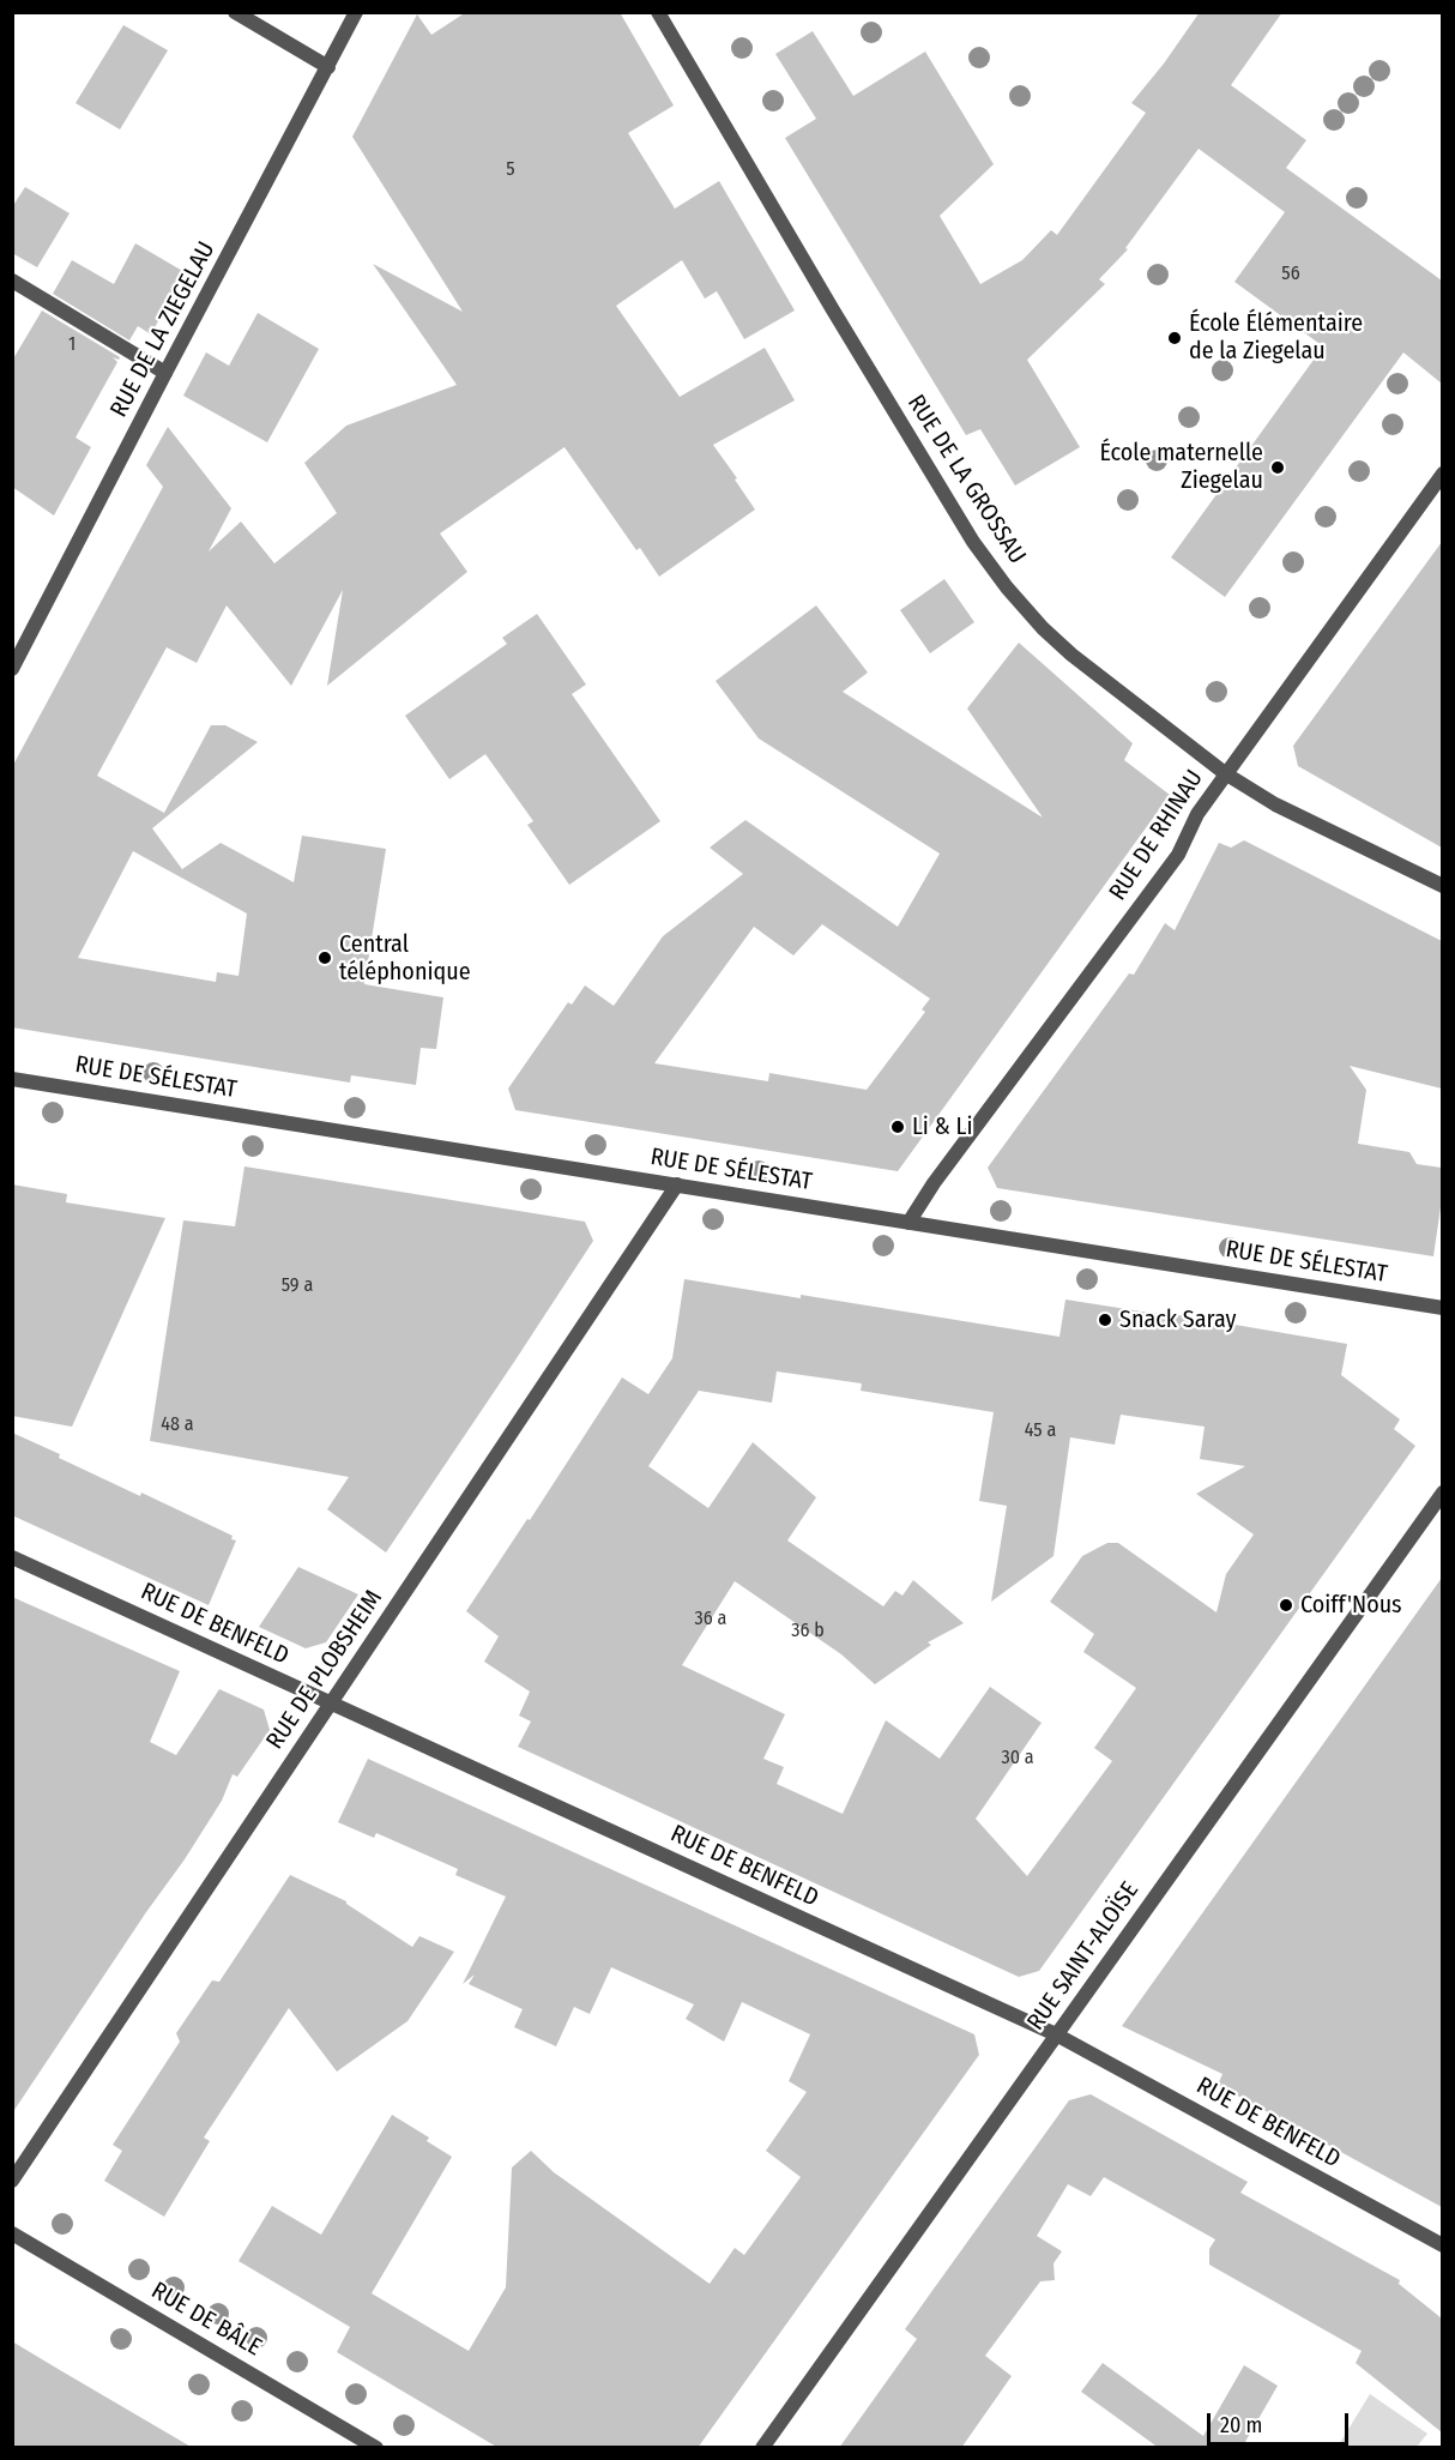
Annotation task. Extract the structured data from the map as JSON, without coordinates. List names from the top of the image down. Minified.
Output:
{"streets":{"street":["RUE DE LA ZIEGELAU","RUE DE LA GROSSAU","RUE DE RHINAU","RUE DE SÉLESTAT","RUE DE BENFELD","RUE DE PLOBSHEIM","RUE SAINT-ALOÏSE","RUE DE BÂLE"]},"crossings":[["RUE DE LA GROSSAU","RUE DE RHINAU"],["RUE DE RHINAU","RUE DE SÉLESTAT"],["RUE DE SÉLESTAT","RUE DE PLOBSHEIM"],["RUE DE BENFELD","RUE DE PLOBSHEIM"],["RUE DE BENFELD","RUE SAINT-ALOÏSE"]],"places":["École Élémentaire de la Ziegelau","École maternelle Ziegelau","Central téléphonique","Li & Li","Snack Saray","Coiff'Nous"],"house_numbers":["5","56","1","59 a","48 a","45 a","36 a","36 b","30 a"],"scale_bar":"20 m"}
